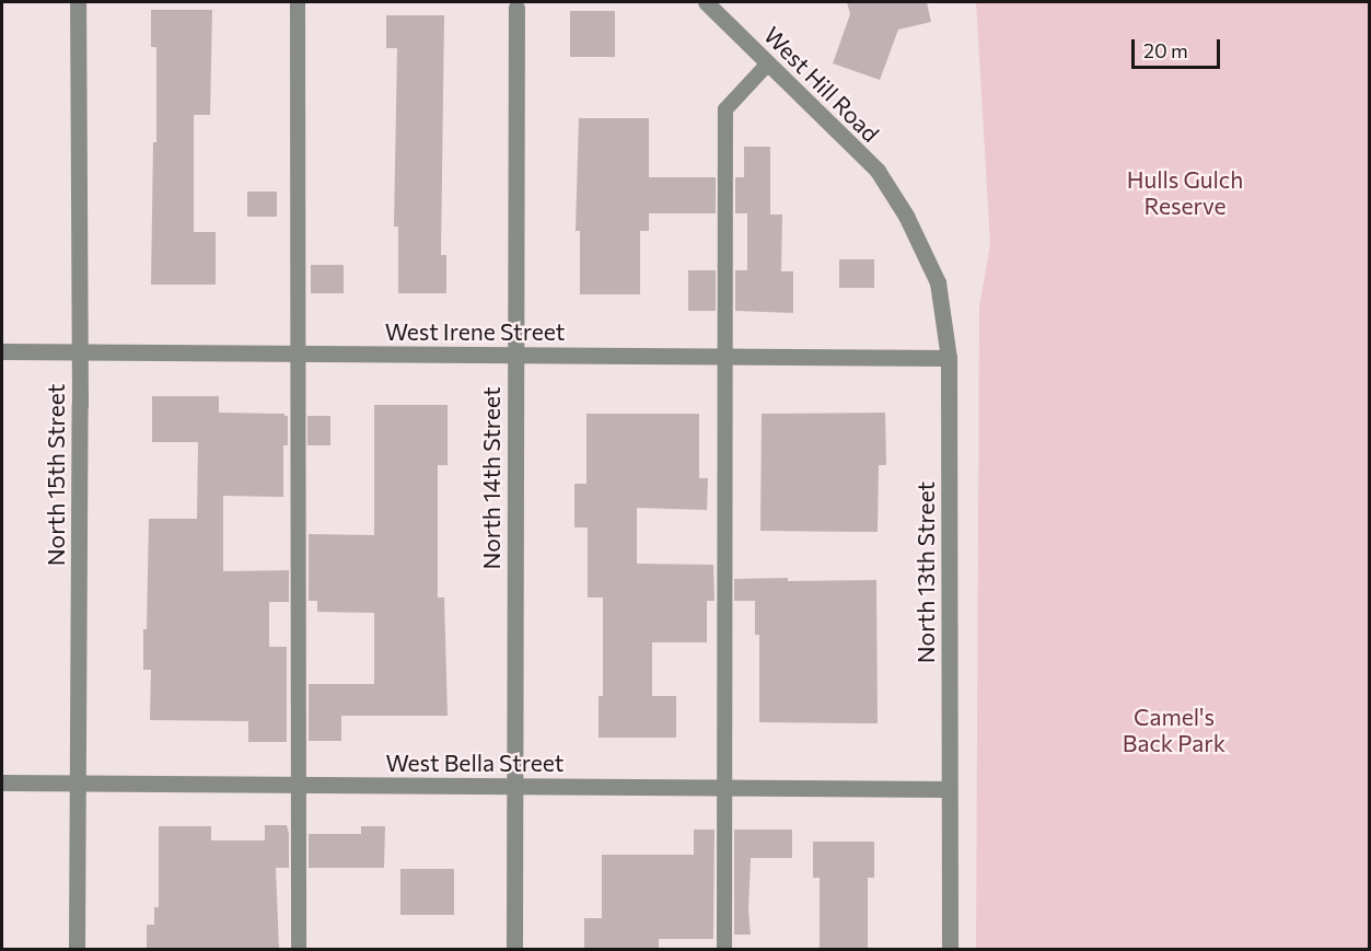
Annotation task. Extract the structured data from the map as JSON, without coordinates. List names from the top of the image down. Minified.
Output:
{"streets":{"street":["West Hill Road","West Irene Street","North 15th Street","North 14th Street","North 13th Street","West Bella Street"]},"crossings":[["West Hill Road","North 13th Street"],["West Irene Street","North 15th Street"],["West Irene Street","North 14th Street"],["West Irene Street","North 13th Street"],["North 15th Street","West Bella Street"],["North 14th Street","West Bella Street"],["North 13th Street","West Bella Street"]],"parks":["Hulls Gulch Reserve","Camel's Back Park"],"scale_bar":"20 m"}
